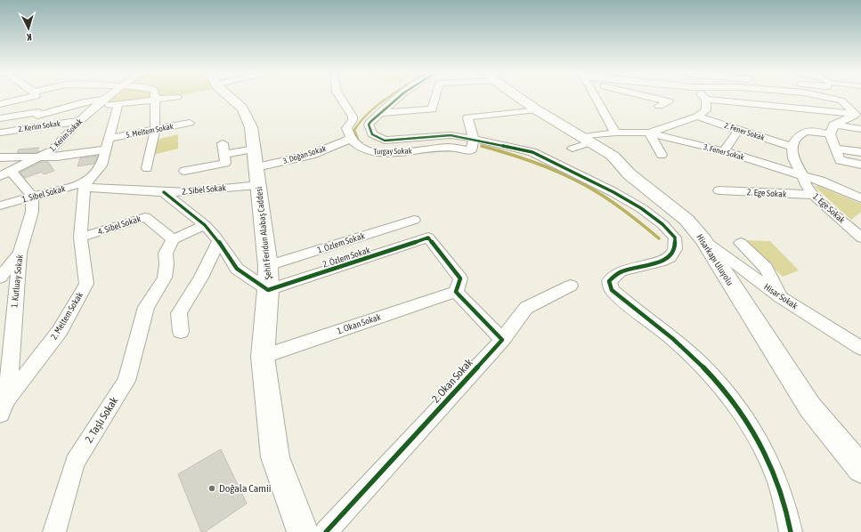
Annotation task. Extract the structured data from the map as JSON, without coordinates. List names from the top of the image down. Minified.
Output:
{"streets":{"street":["2. Kerim Sokak","5. Meltem Sokak","2. Fener Sokak","1. Kerim Sokak","Turgay Sokak","3. Fener Sokak","3. Doğan Sokak","2. Sibel Sokak","2. Ege Sokak","1. Sibel Sokak","1. Ege Sokak","4. Sibel Sokak","Şehit Feridun Alabaş Caddesi","1. Özlem Sokak","2. Özlem Sokak","Hisarkapı Uluyolu","1. Kutluay Sokak","Hisar Sokak","2. Meltem Sokak","1. Okan Sokak","2. Okan Sokak","2. Taşlı Sokak"]},"crossings":[["2. Kerim Sokak","1. Kerim Sokak"],["5. Meltem Sokak","1. Kerim Sokak"],["2. Fener Sokak","1. Ege Sokak"],["Turgay Sokak","3. Doğan Sokak"],["3. Fener Sokak","1. Ege Sokak"],["3. Fener Sokak","Hisarkapı Uluyolu"],["3. Doğan Sokak","2. Sibel Sokak"],["3. Doğan Sokak","Şehit Feridun Alabaş Caddesi"],["2. Sibel Sokak","1. Sibel Sokak"],["2. Sibel Sokak","Şehit Feridun Alabaş Caddesi"],["2. Sibel Sokak","2. Meltem Sokak"],["2. Ege Sokak","1. Ege Sokak"],["1. Sibel Sokak","1. Kutluay Sokak"],["1. Sibel Sokak","2. Meltem Sokak"],["4. Sibel Sokak","2. Meltem Sokak"],["4. Sibel Sokak","2. Taşlı Sokak"],["Şehit Feridun Alabaş Caddesi","1. Özlem Sokak"],["Şehit Feridun Alabaş Caddesi","2. Özlem Sokak"],["Şehit Feridun Alabaş Caddesi","1. Okan Sokak"],["2. Özlem Sokak","1. Okan Sokak"],["Hisarkapı Uluyolu","Hisar Sokak"],["1. Kutluay Sokak","2. Meltem Sokak"]],"places":["Doğala Camii"],"north":"bottom"}
